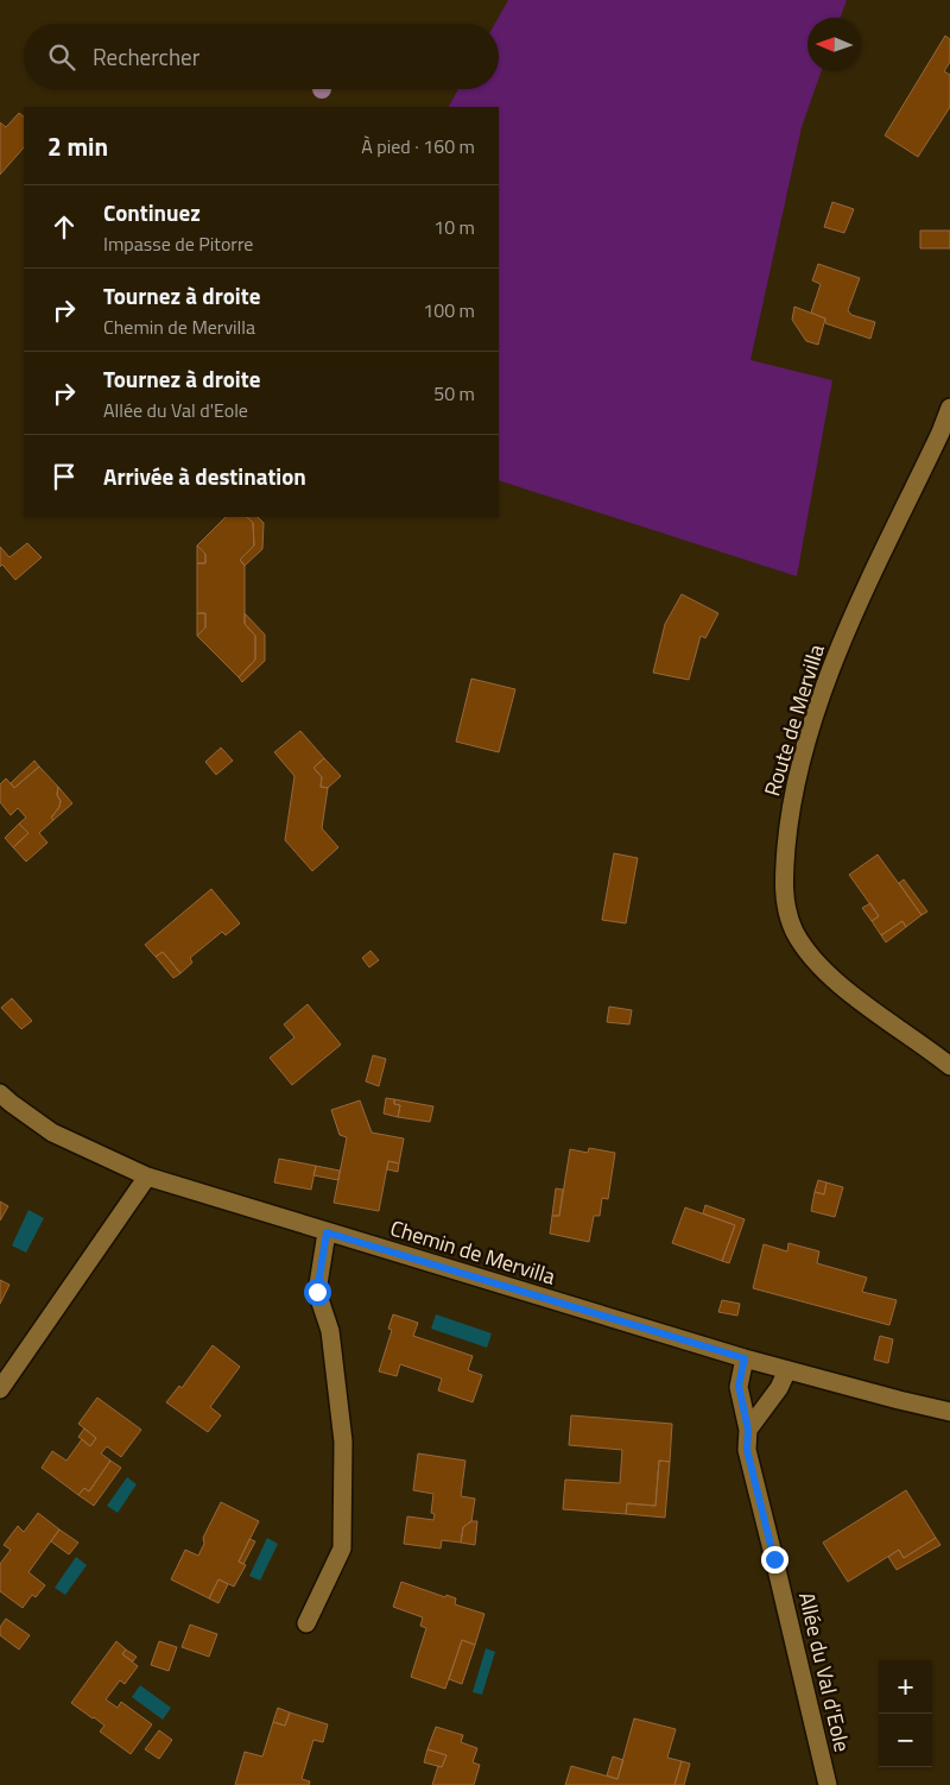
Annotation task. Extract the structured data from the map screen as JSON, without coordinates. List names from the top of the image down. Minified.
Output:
{"streets":{"street":["Route de Mervilla","Chemin de Mervilla","Allée du Val d'Eole"]},"crossings":[["Chemin de Mervilla","Allée du Val d'Eole"]],"north":"left","page":{"search":"Rechercher","heading":["2 min","À pied · 160 m"],"list":[["Continuez","Impasse de Pitorre","10 m"],["Tournez à droite","Chemin de Mervilla","100 m"],["Tournez à droite","Allée du Val d'Eole","50 m"],"Arrivée à destination"],"map_buttons":["+","−"]}}
